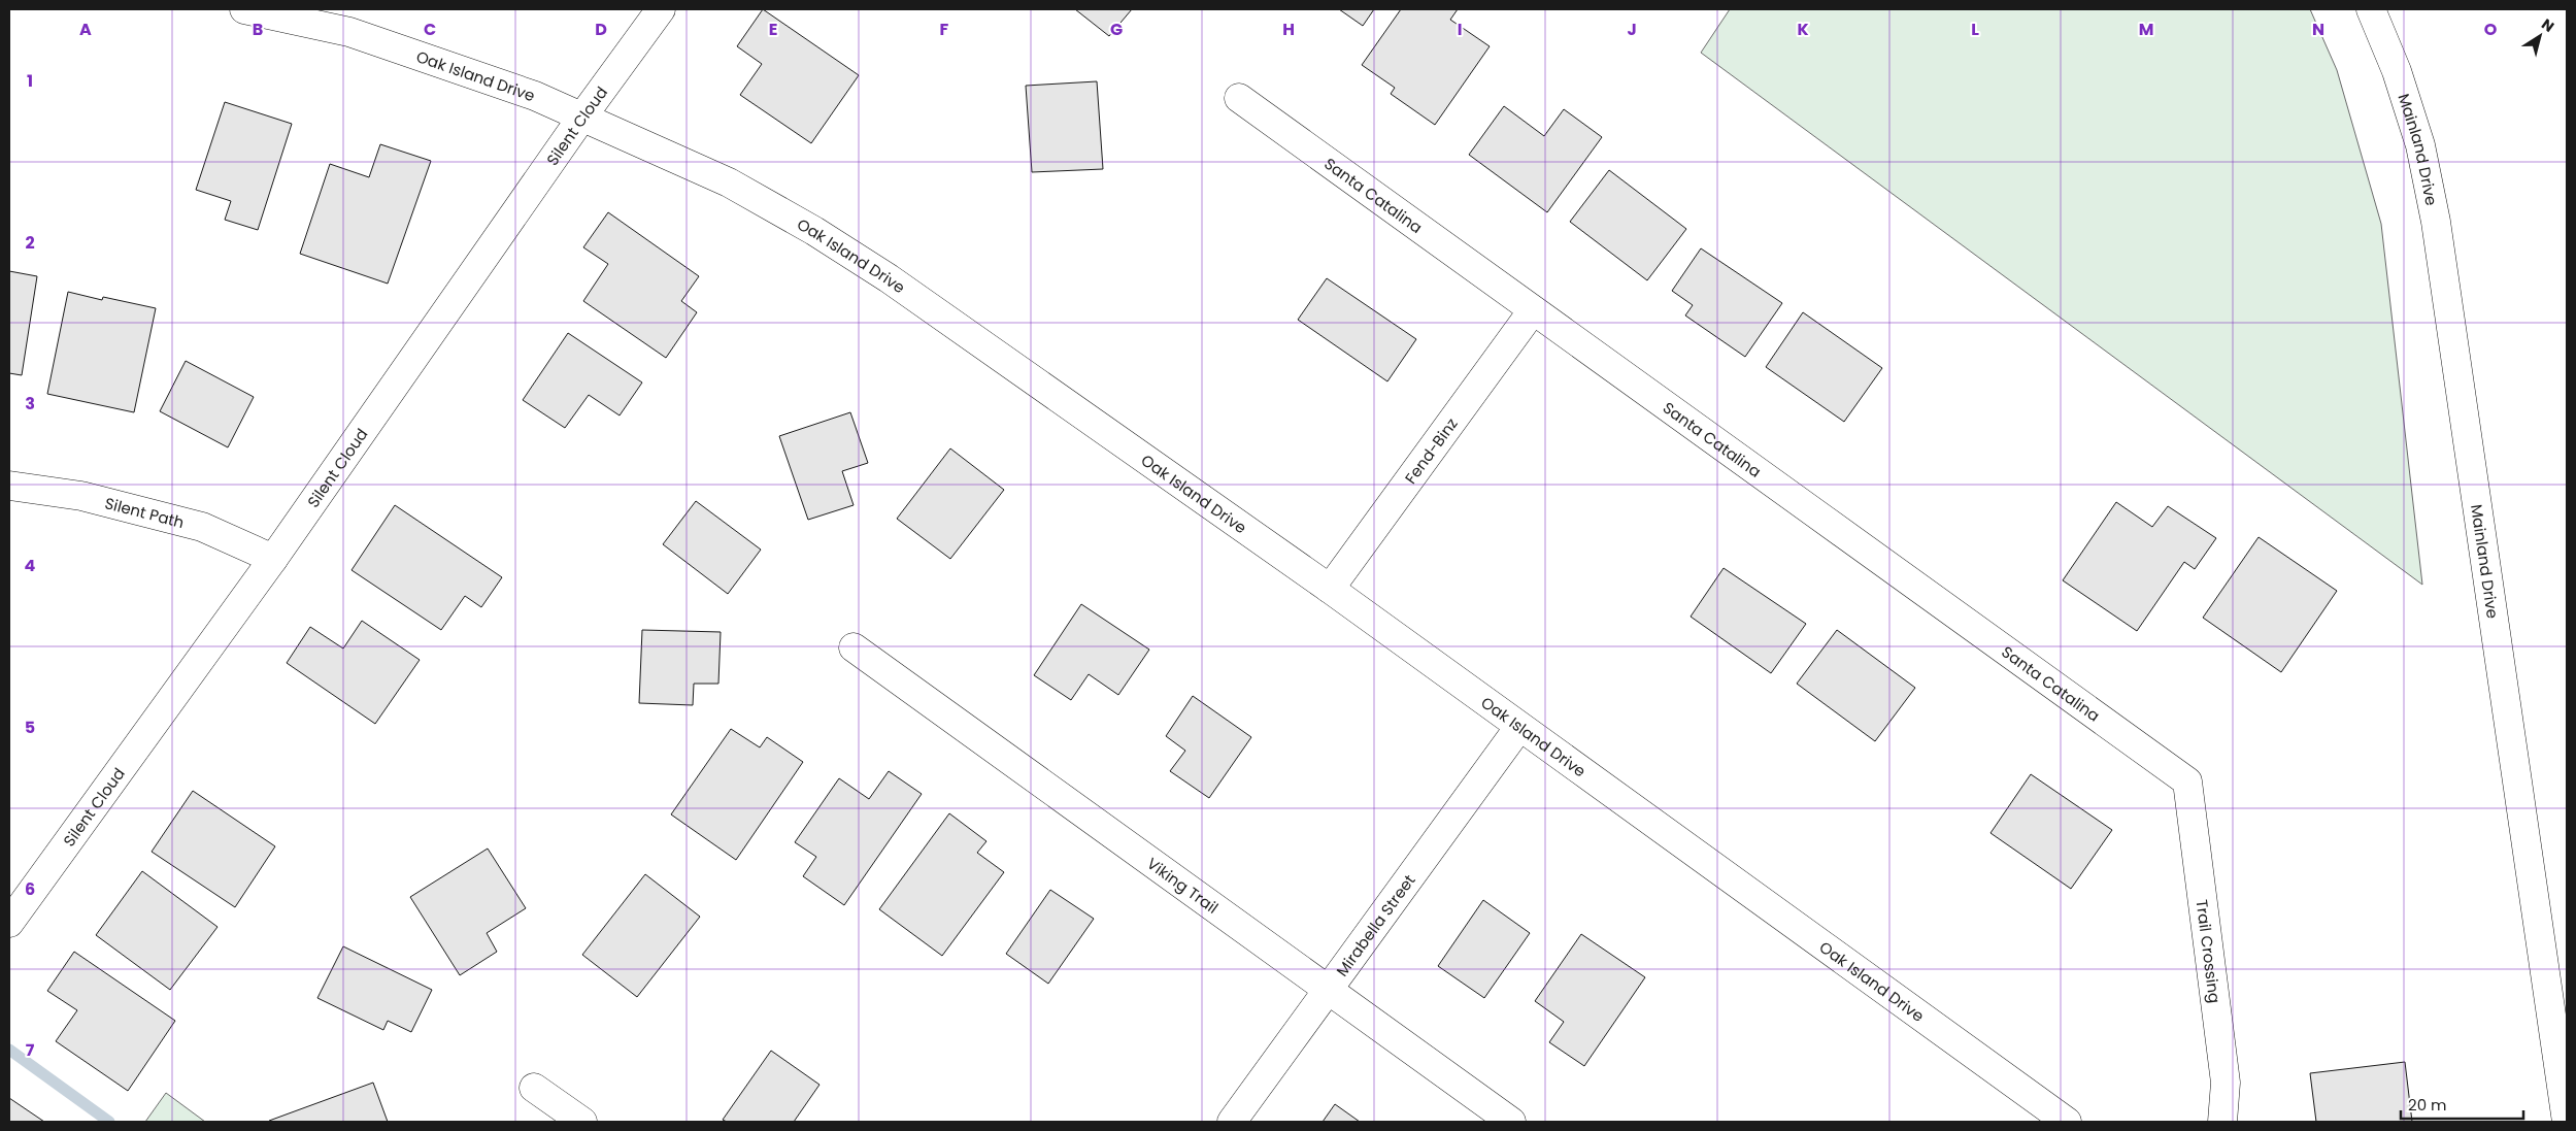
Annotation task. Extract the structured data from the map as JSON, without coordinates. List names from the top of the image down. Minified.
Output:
{"streets":{"street":["Oak Island Drive","Silent Cloud","Mainland Drive","Santa Catalina","Fend-Binz","Silent Path","Viking Trail","Mirabella Street","Trail Crossing"]},"crossings":[["Oak Island Drive","Silent Cloud"],["Oak Island Drive","Fend-Binz"],["Oak Island Drive","Mirabella Street"],["Silent Cloud","Silent Path"],["Santa Catalina","Fend-Binz"],["Santa Catalina","Trail Crossing"],["Viking Trail","Mirabella Street"]],"scale_bar":"20 m","north":"top right","grid":{"columns":["A","B","C","D","E","F","G","H","I","J","K","L","M","N","O"],"rows":["1","2","3","4","5","6","7"]}}
